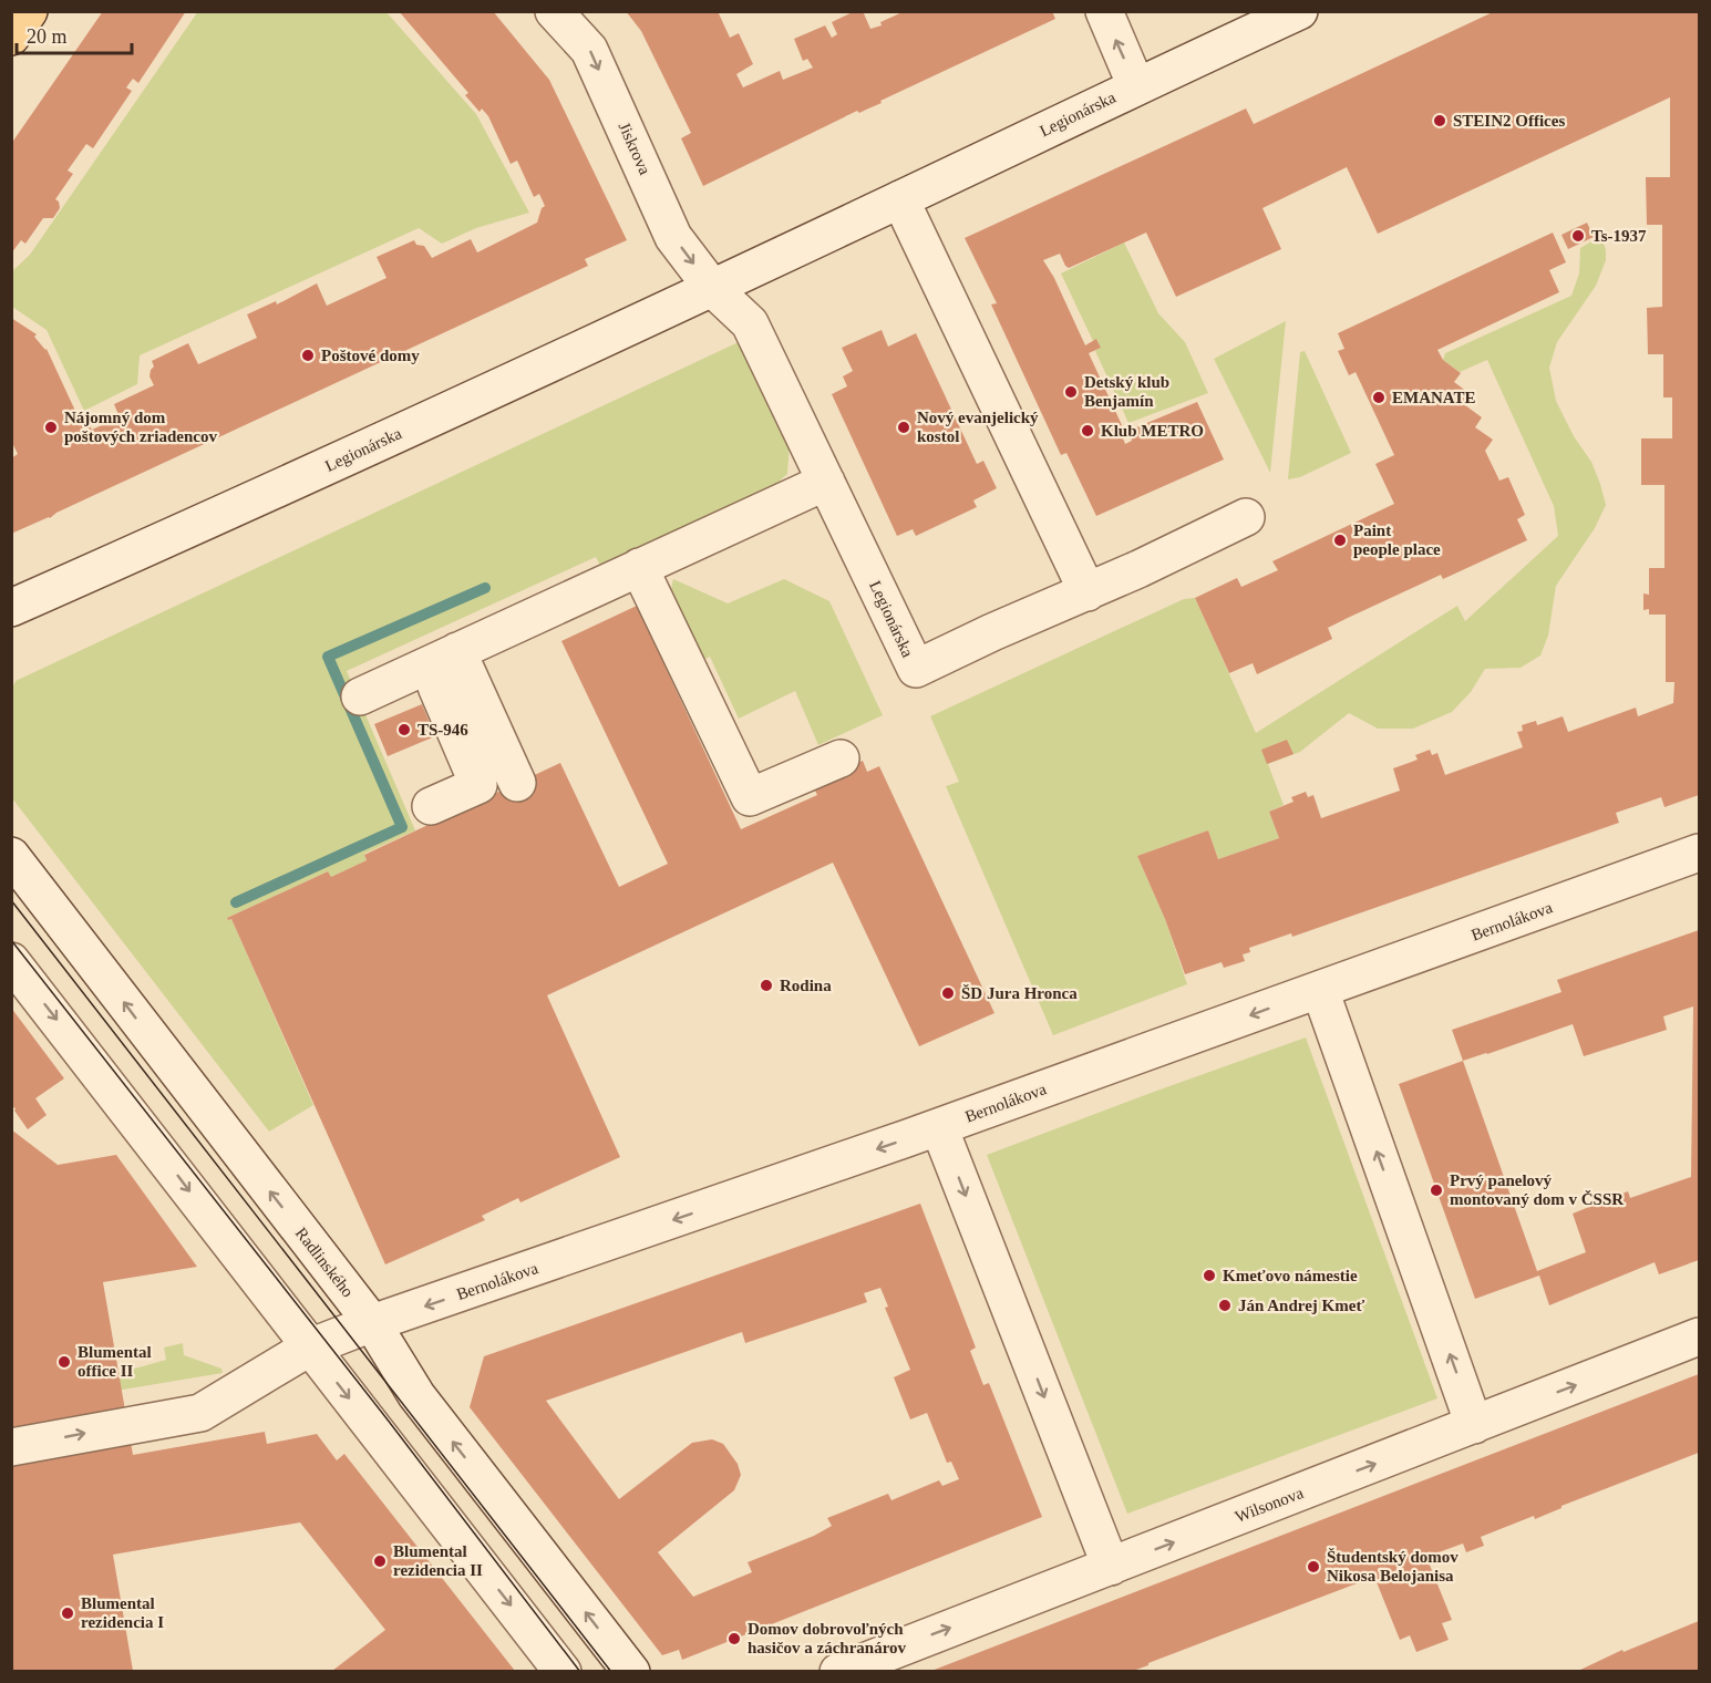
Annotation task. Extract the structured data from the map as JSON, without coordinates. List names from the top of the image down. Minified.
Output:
{"streets":{"street":["Legionárska","Jiskrova","Bernolákova","Radlinského","Wilsonova"]},"crossings":[["Legionárska","Jiskrova"],["Bernolákova","Radlinského"]],"one_way":["Jiskrova","Wilsonova"],"places":["STEIN2 Offices","Ts-1937","Poštové domy","Detský klub Benjamín","EMANATE","Nájomný dom poštových zriadencov","Nový evanjelický kostol","Klub METRO","Paint people place","TS-946","Rodina","ŠD Jura Hronca","Prvý panelový montovaný dom v ČSSR","Kmeťovo námestie","Ján Andrej Kmeť","Blumental office II","Blumental rezidencia II","Študentský domov Nikosa Belojanisa","Blumental rezidencia I","Domov dobrovoľných hasičov a záchranárov"],"scale_bar":"20 m"}
